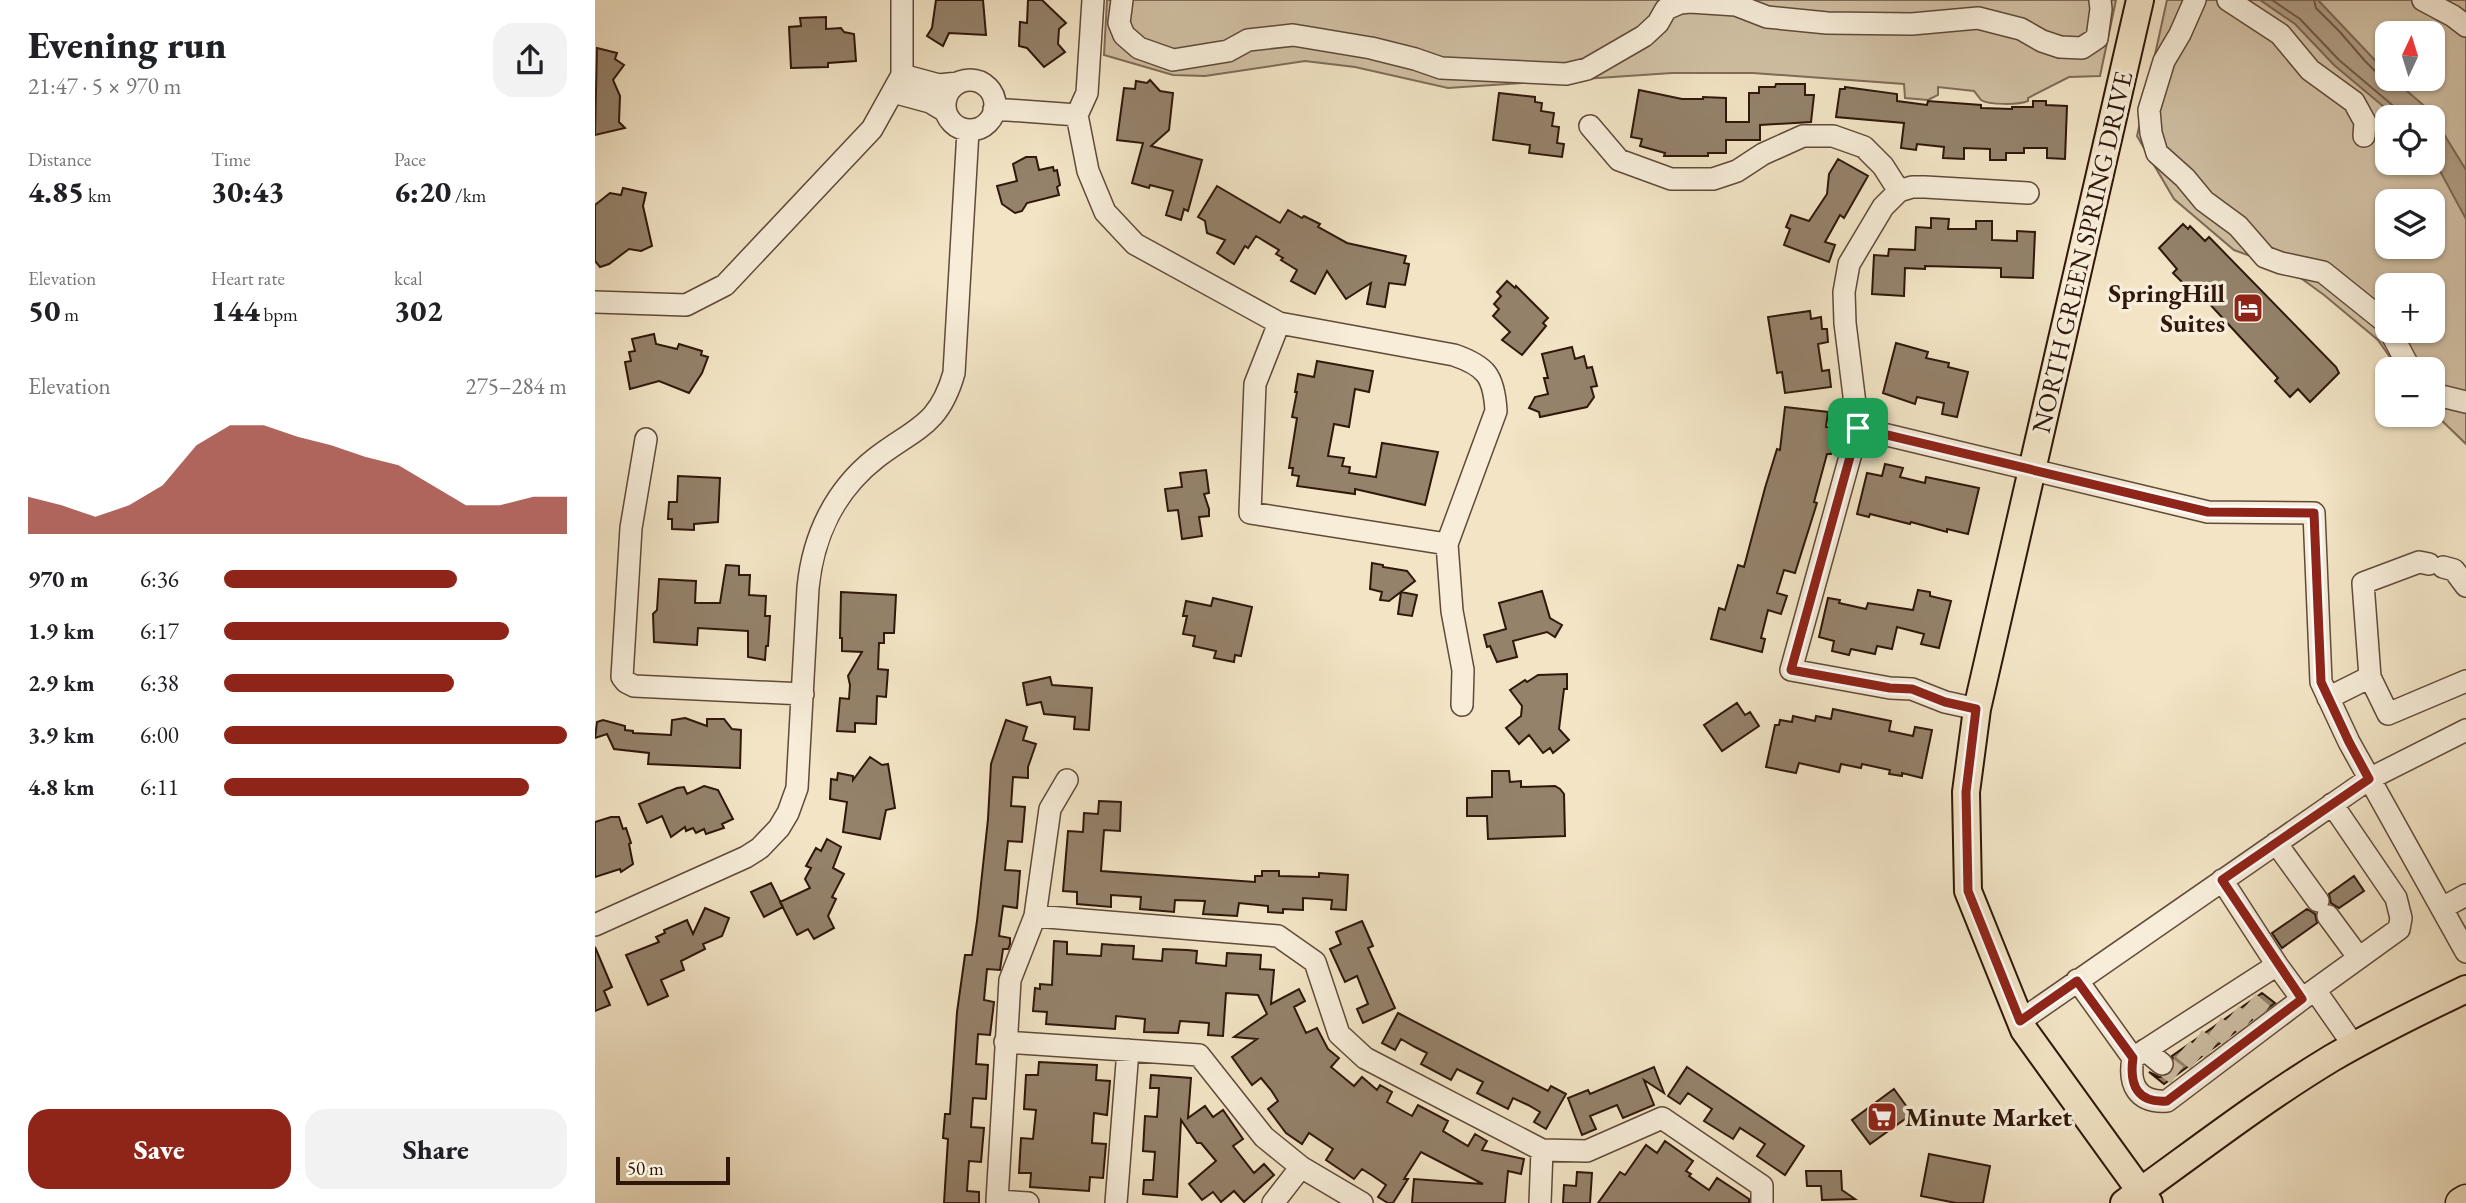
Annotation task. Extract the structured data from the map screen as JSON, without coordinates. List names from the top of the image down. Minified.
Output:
{"streets":{"main road":["NORTH GREEN SPRING DRIVE"]},"places":{"hotel":["SpringHill Suites"],"supermarket":["Minute Market"]},"scale_bar":"50 m","north":"top","page":{"heading":["Evening run","21:47 · 5 × 970 m"],"map_buttons":["+","−"],"stats":[["Distance","4.85 km"],["Time","30:43"],["Pace","6:20 /km"],["Elevation","50 m"],["Heart rate","144 bpm"],["kcal","302"]],"chart":["Elevation","275–284 m"],"list":[{"name":"970 m","note":"6:36"},{"name":"1.9 km","note":"6:17"},{"name":"2.9 km","note":"6:38"},{"name":"3.9 km","note":"6:00"},{"name":"4.8 km","note":"6:11"}],"buttons":["Save","Share"],"scale":"50 m"}}
